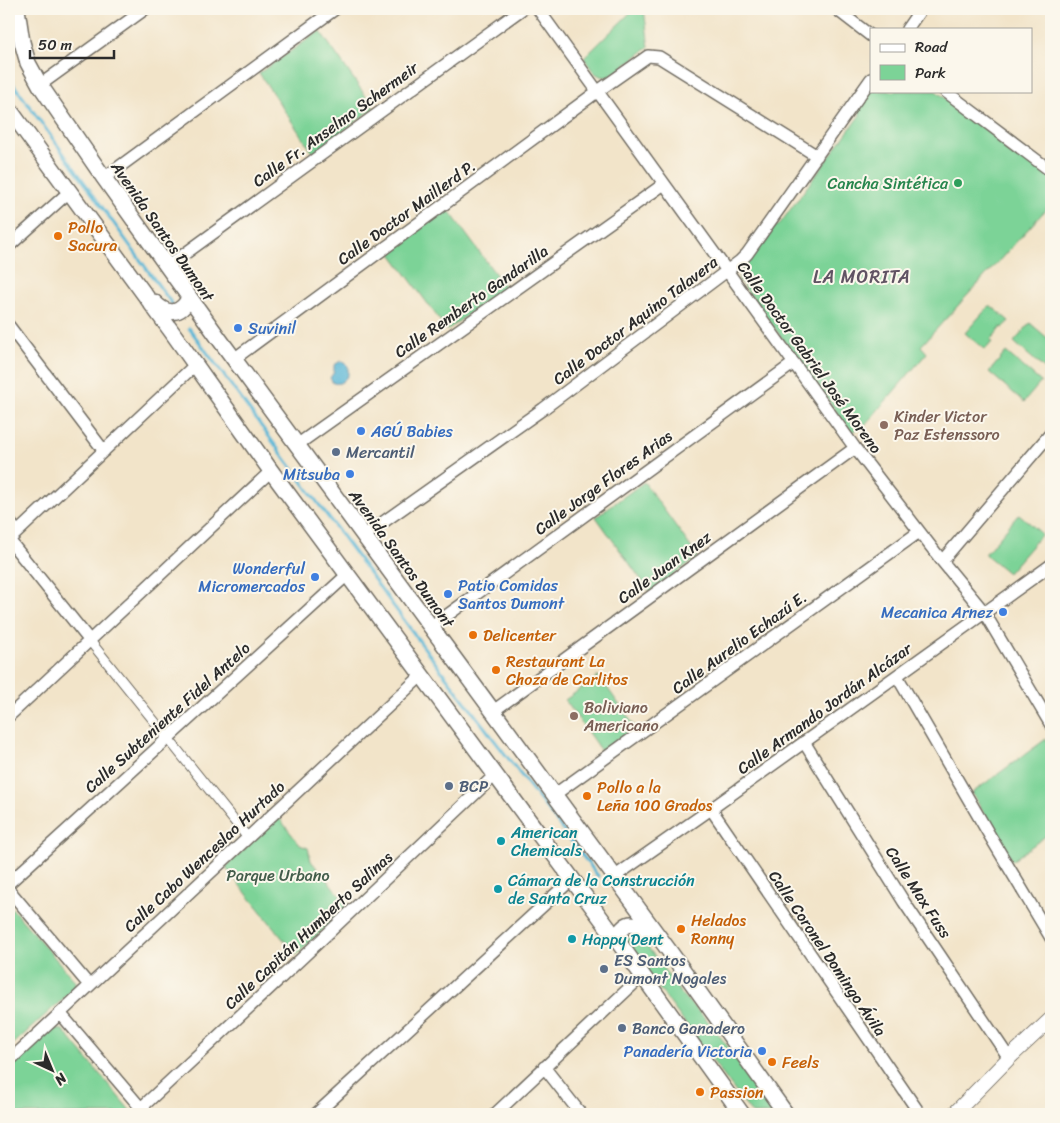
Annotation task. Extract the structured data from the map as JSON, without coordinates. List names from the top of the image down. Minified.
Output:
{"streets":{"main road":["Avenida Santos Dumont"],"street":["Calle Fr. Anselmo Schermeir","Calle Doctor Maillerd P.","Calle Remberto Gandarilla","Calle Doctor Aquino Talavera","Calle Doctor Gabriel José Moreno","Calle Jorge Flores Arias","Calle Juan Knez","Calle Aurelio Echazú E.","Calle Armando Jordán Alcázar","Calle Subteniente Fidel Antelo","Calle Cabo Wenceslao Hurtado","Calle Max Fuss","Calle Capitán Humberto Salinas","Calle Coronel Domingo Ávila"]},"crossings":[["Calle Fr. Anselmo Schermeir","Avenida Santos Dumont"],["Calle Doctor Maillerd P.","Avenida Santos Dumont"],["Calle Doctor Maillerd P.","Calle Doctor Aquino Talavera"],["Calle Doctor Maillerd P.","Calle Doctor Gabriel José Moreno"],["Avenida Santos Dumont","Calle Remberto Gandarilla"],["Avenida Santos Dumont","Calle Doctor Aquino Talavera"],["Avenida Santos Dumont","Calle Jorge Flores Arias"],["Avenida Santos Dumont","Calle Juan Knez"],["Avenida Santos Dumont","Calle Aurelio Echazú E."],["Avenida Santos Dumont","Calle Armando Jordán Alcázar"],["Calle Remberto Gandarilla","Calle Doctor Gabriel José Moreno"],["Calle Doctor Aquino Talavera","Calle Doctor Gabriel José Moreno"],["Calle Doctor Gabriel José Moreno","Calle Jorge Flores Arias"],["Calle Doctor Gabriel José Moreno","Calle Juan Knez"],["Calle Doctor Gabriel José Moreno","Calle Aurelio Echazú E."],["Calle Doctor Gabriel José Moreno","Calle Armando Jordán Alcázar"],["Calle Armando Jordán Alcázar","Calle Max Fuss"],["Calle Armando Jordán Alcázar","Calle Coronel Domingo Ávila"]],"districts":["LA MORITA"],"parks":["Parque Urbano"],"places":["Cancha Sintética","Pollo Sacura","Suvinil","Kinder Victor Paz Estenssoro","AGÚ Babies","Mercantil","Mitsuba","Wonderful Micromercados","Patio Comidas Santos Dumont","Mecanica Arnez","Delicenter","Restaurant La Choza de Carlitos","Boliviano Americano","BCP","Pollo a la Leña 100 Grados","American Chemicals","Cámara de la Construcción de Santa Cruz","Helados Ronny","Happy Dent","ES Santos Dumont Nogales","Banco Ganadero","Panadería Victoria","Feels","Passion"],"legend":["Road","Park"],"scale_bar":"50 m","north":"bottom right"}
